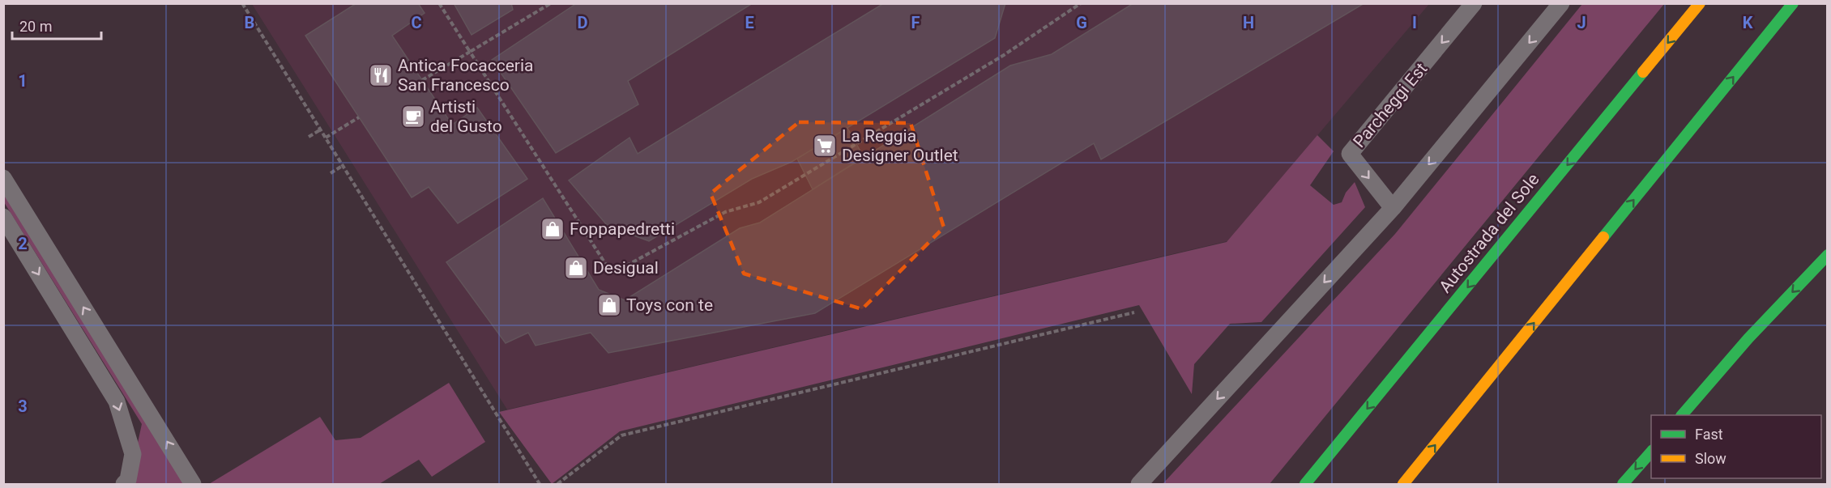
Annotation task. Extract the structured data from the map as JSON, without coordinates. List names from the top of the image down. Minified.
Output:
{"streets":{"main road":["Autostrada del Sole"],"lane":["Parcheggi Est"]},"places":{"restaurant":["Antica Focacceria San Francesco"],"cafe":["Artisti del Gusto"],"supermarket":["La Reggia Designer Outlet"],"shop":["Foppapedretti","Desigual","Toys con te"]},"legend":["Fast","Slow"],"scale_bar":"20 m","grid":{"columns":["B","C","D","E","F","G","H","I","J","K"],"rows":["1","2","3"]}}
